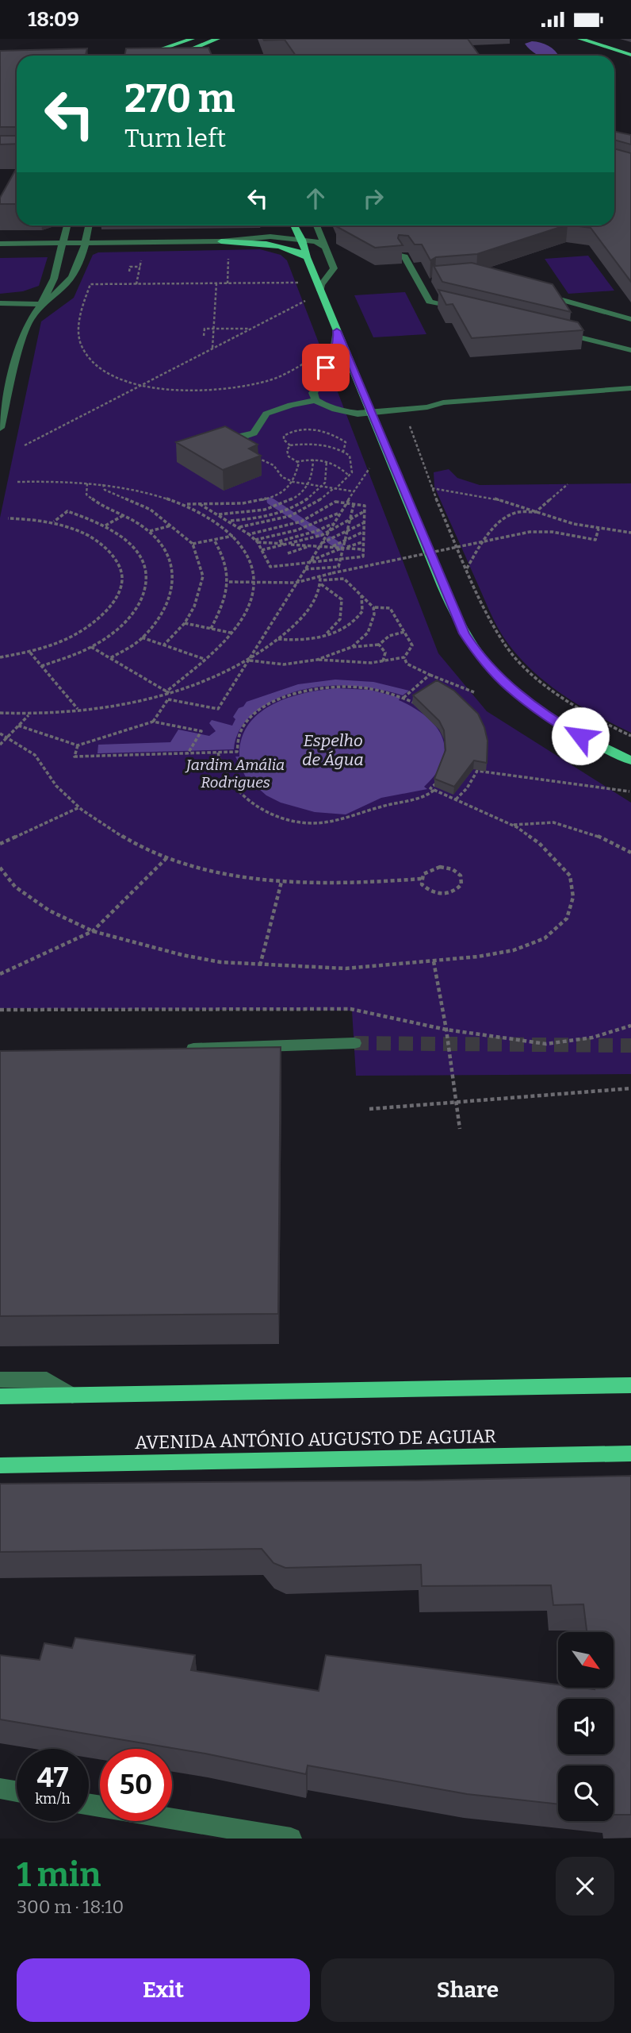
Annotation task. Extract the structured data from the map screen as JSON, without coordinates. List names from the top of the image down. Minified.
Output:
{"streets":{"main road":["AVENIDA ANTÓNIO AUGUSTO DE AGUIAR"]},"water":["Espelho de Água"],"parks":["Jardim Amália Rodrigues"],"north":"bottom right","page":{"status":"18:09","turn":["270 m","Turn left"],"speed":"47 km/h","limit":"50","heading":["1 min","300 m · 18:10"],"buttons":["Exit","Share"]}}
